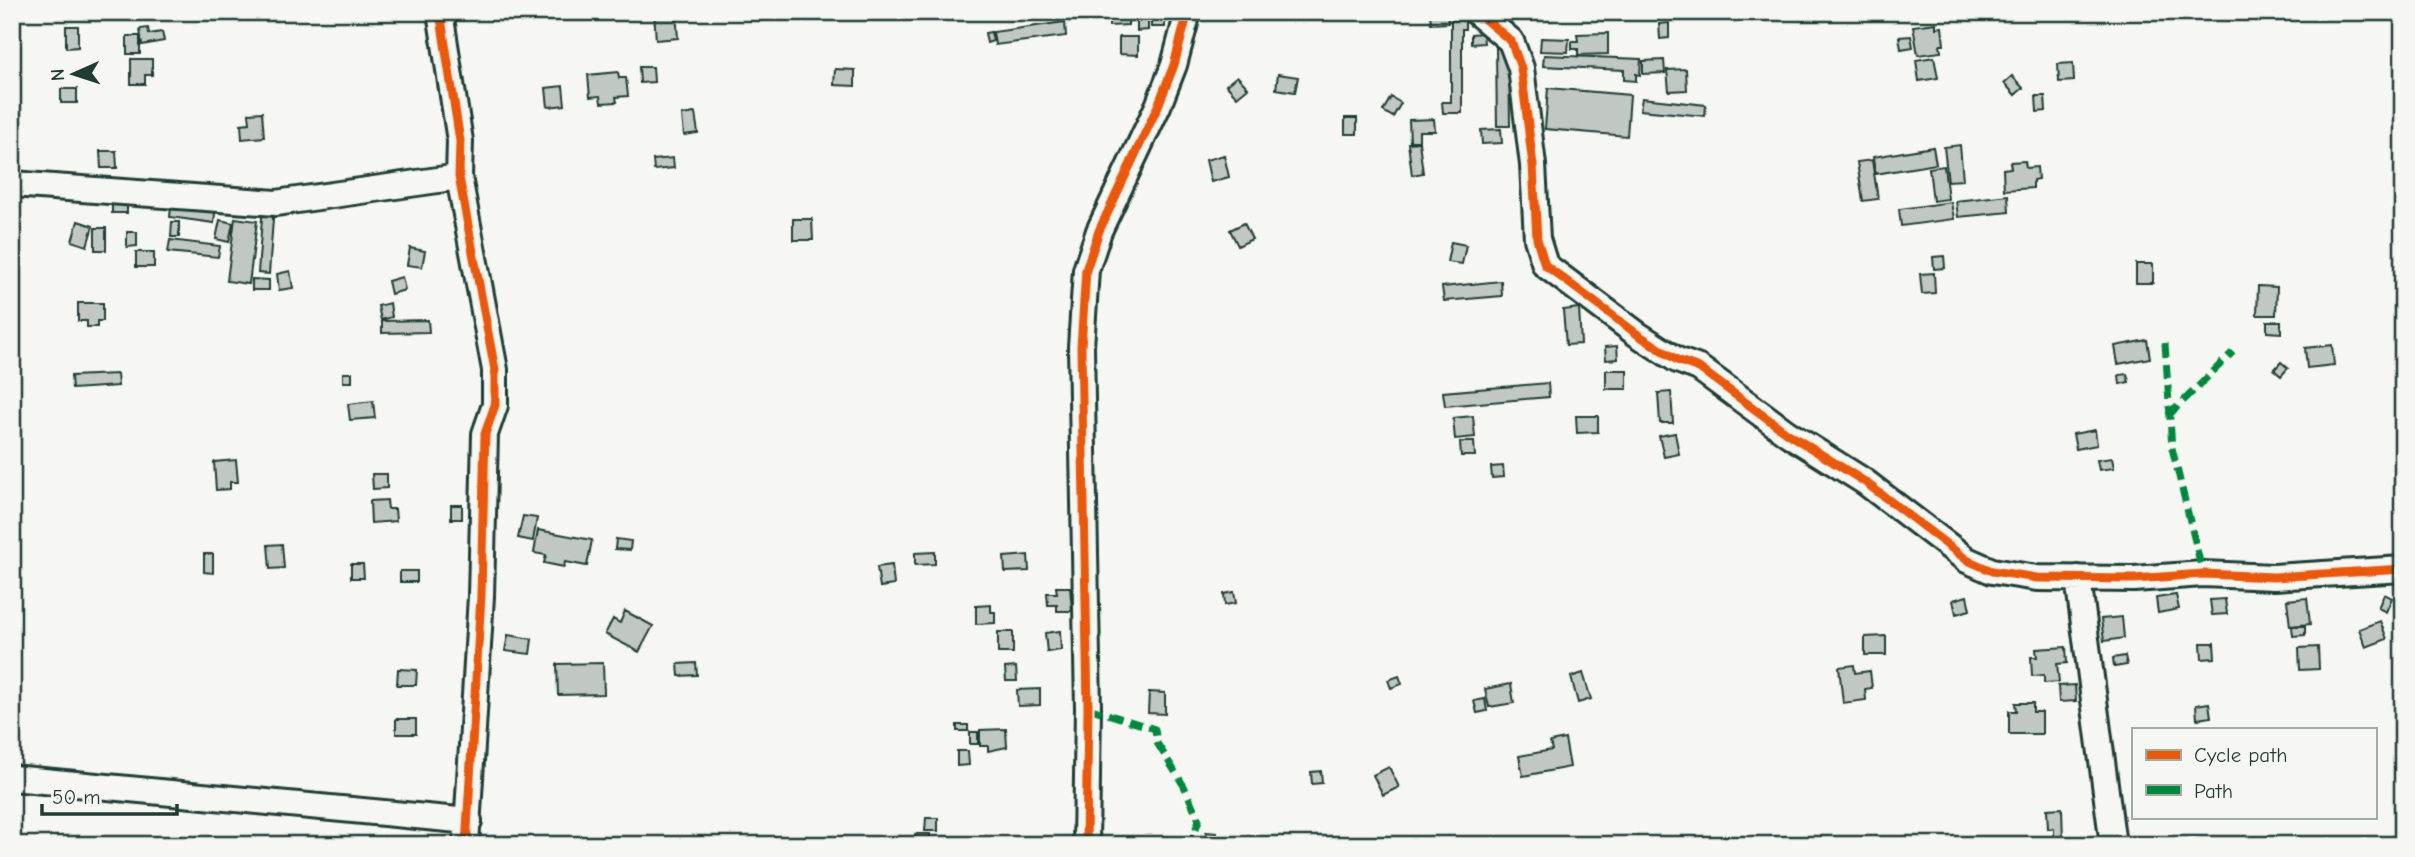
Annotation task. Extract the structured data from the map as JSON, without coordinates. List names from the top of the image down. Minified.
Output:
{"legend":["Cycle path","Path"],"scale_bar":"50 m","north":"left"}
